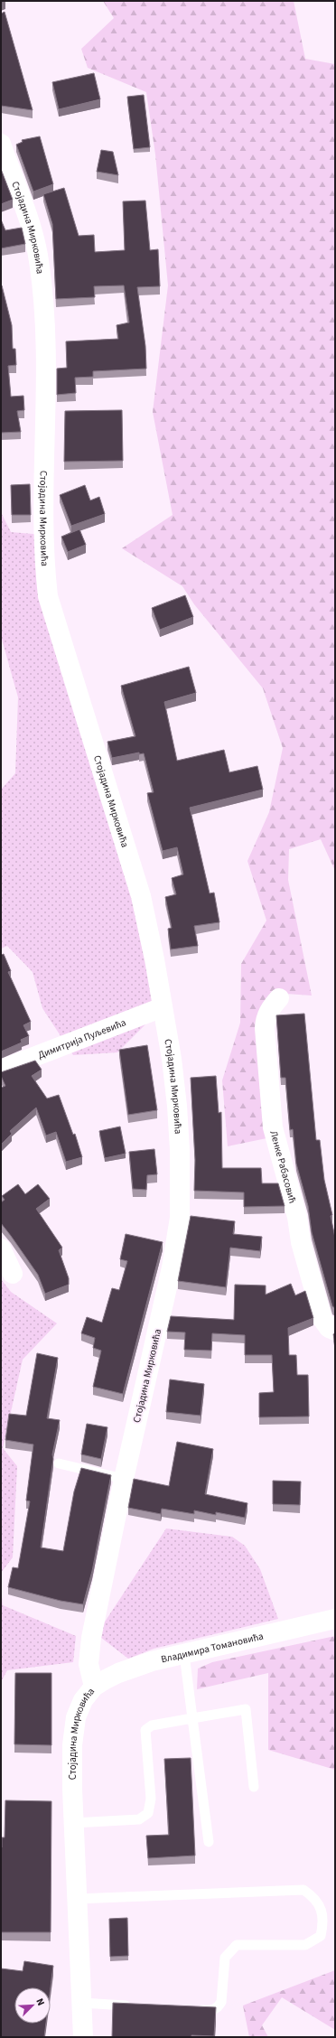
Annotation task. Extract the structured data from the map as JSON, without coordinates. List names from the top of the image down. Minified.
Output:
{"streets":{"street":["Стојадина Мирковића","Димитрија Пуљевића","Ленке Рабасовић","Владимира Томановића"]},"crossings":[["Стојадина Мирковића","Димитрија Пуљевића"],["Стојадина Мирковића","Владимира Томановића"]],"north":"top right"}
